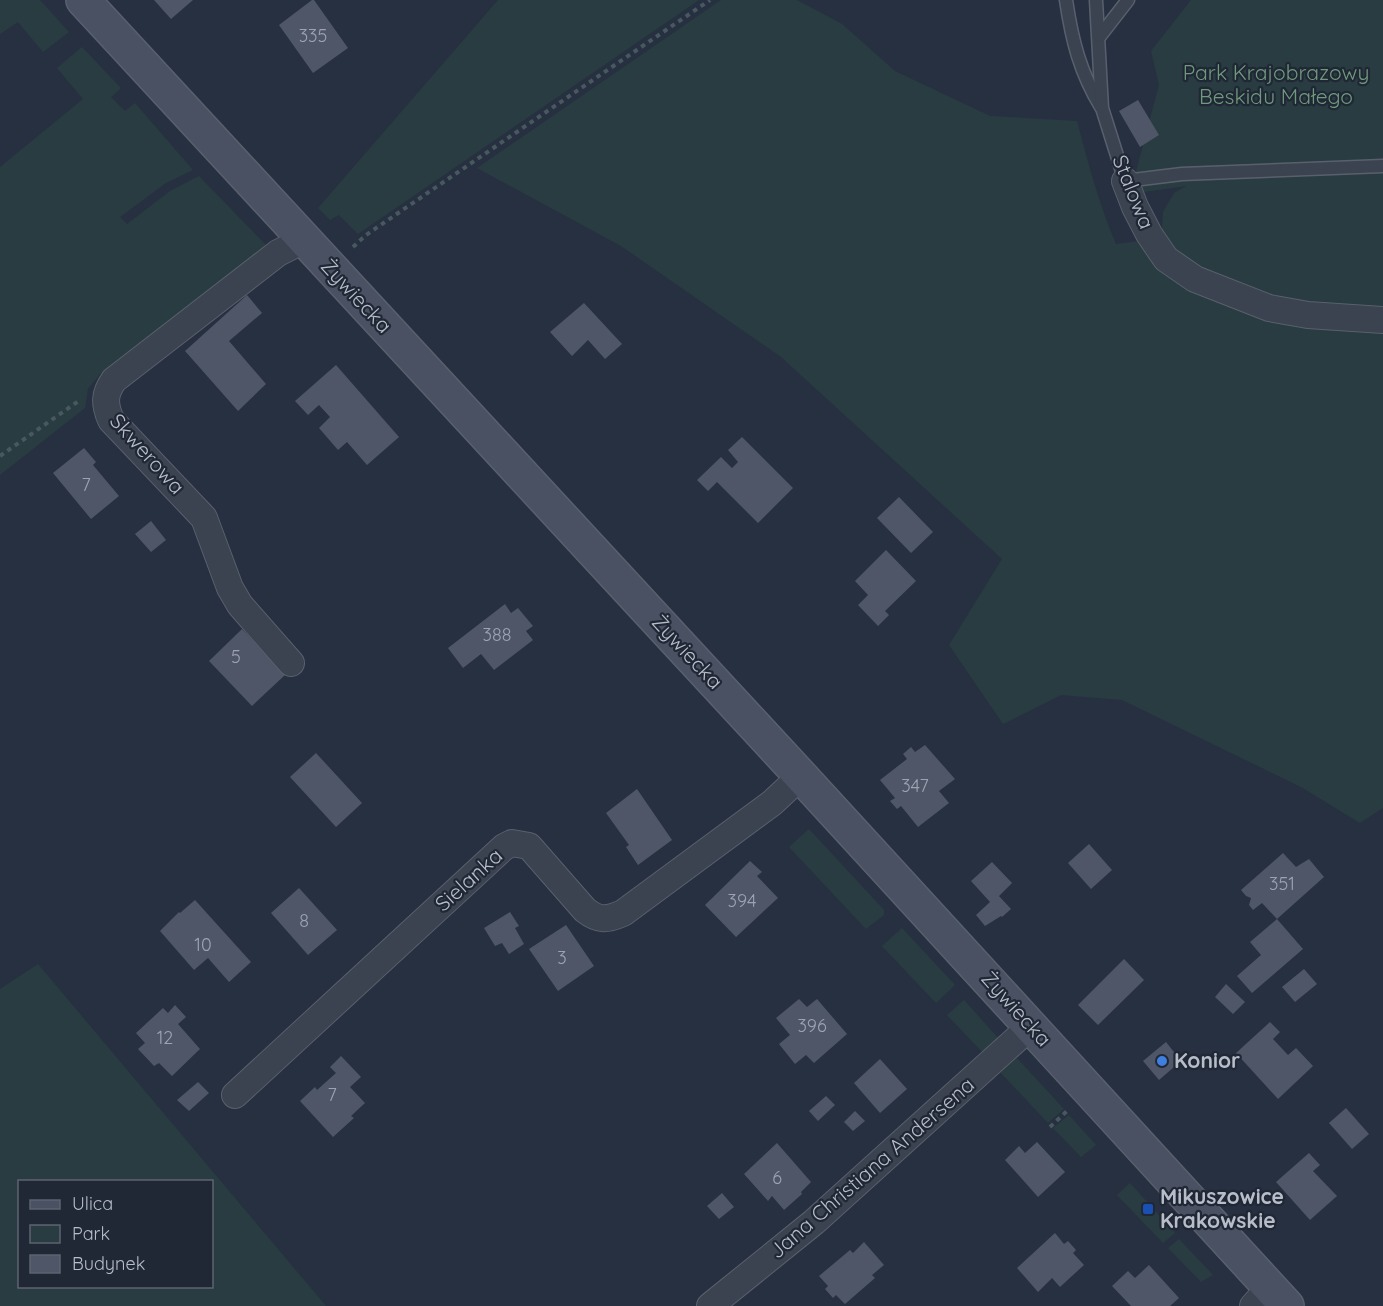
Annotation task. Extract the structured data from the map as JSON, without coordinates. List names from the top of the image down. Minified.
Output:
{"streets":{"main road":["Żywiecka"],"street":["Stalowa","Skwerowa","Sielanka","Jana Christiana Andersena"]},"crossings":[["Żywiecka","Skwerowa"],["Żywiecka","Sielanka"],["Żywiecka","Jana Christiana Andersena"]],"parks":["Park Krajobrazowy Beskidu Małego"],"places":{"other":["Konior"],"transit":["Mikuszowice Krakowskie"]},"house_numbers":["335","7","388","5","347","351","394","8","10","3","396","12","7","6"],"legend":["Ulica","Park","Budynek"]}
